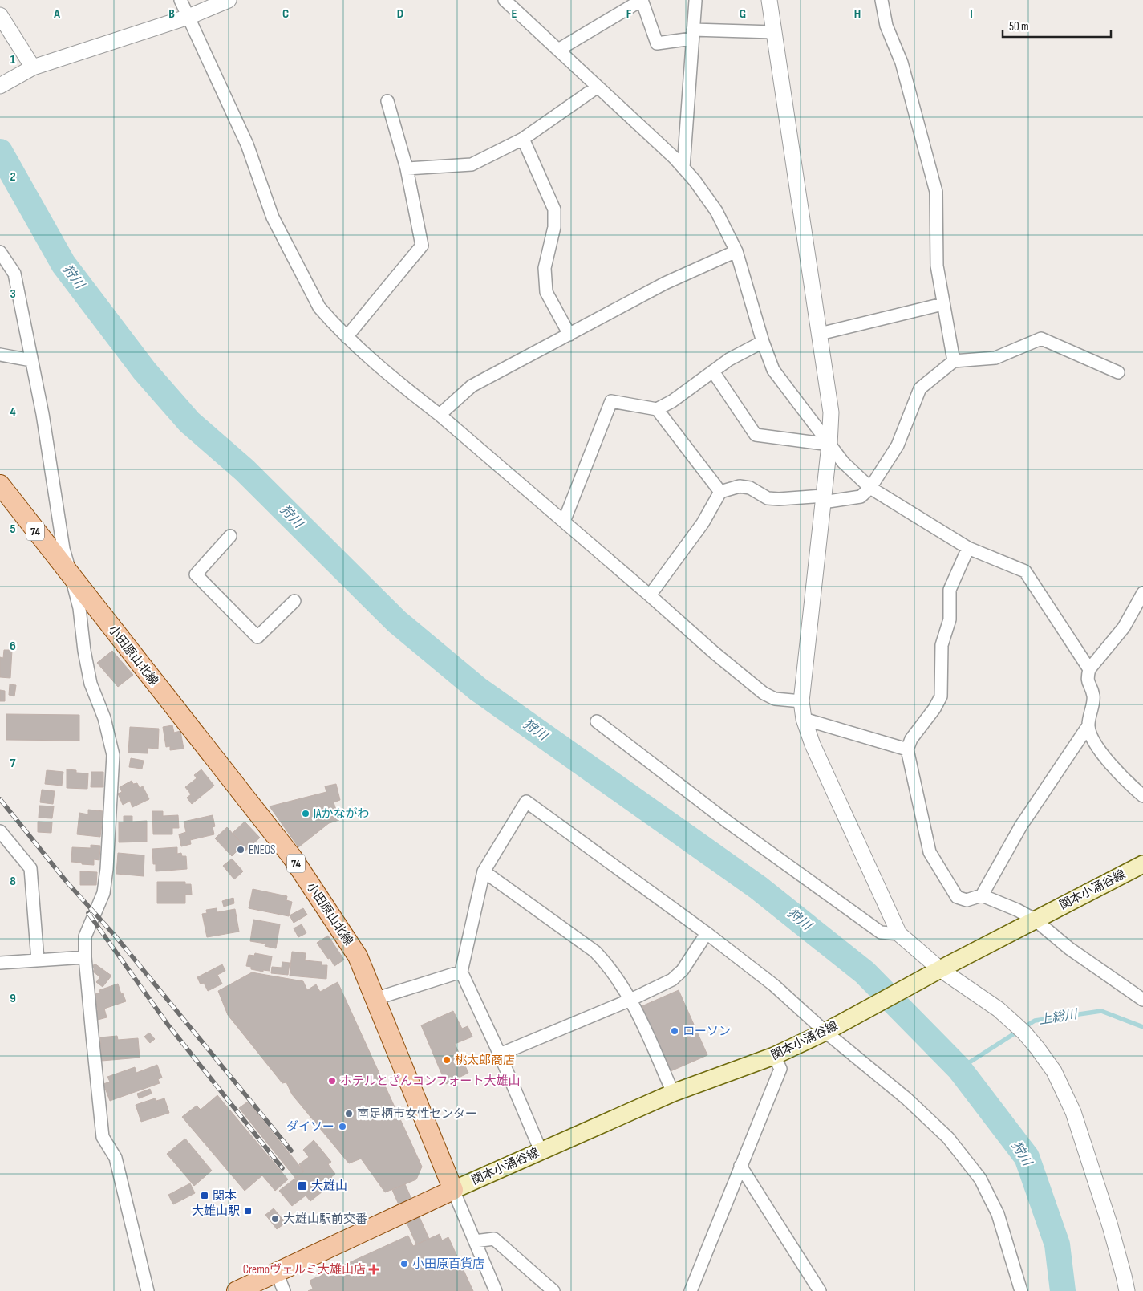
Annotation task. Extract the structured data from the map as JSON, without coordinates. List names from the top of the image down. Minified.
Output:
{"streets":{"main road":["74","小田原山北線","関本小涌谷線"]},"crossings":[["小田原山北線","関本小涌谷線"]],"water":["狩川","上総川"],"places":{"other":["JAかながわ","ENEOS","ローソン","桃太郎商店","ホテルとざんコンフォート大雄山","南足柄市女性センター","ダイソー","大雄山駅前交番","小田原百貨店"],"transit":["大雄山","関本","大雄山駅"],"health":["Cremoヴェルミ大雄山店"]},"scale_bar":"50 m","grid":{"columns":["A","B","C","D","E","F","G","H","I"],"rows":["1","2","3","4","5","6","7","8","9"]}}
